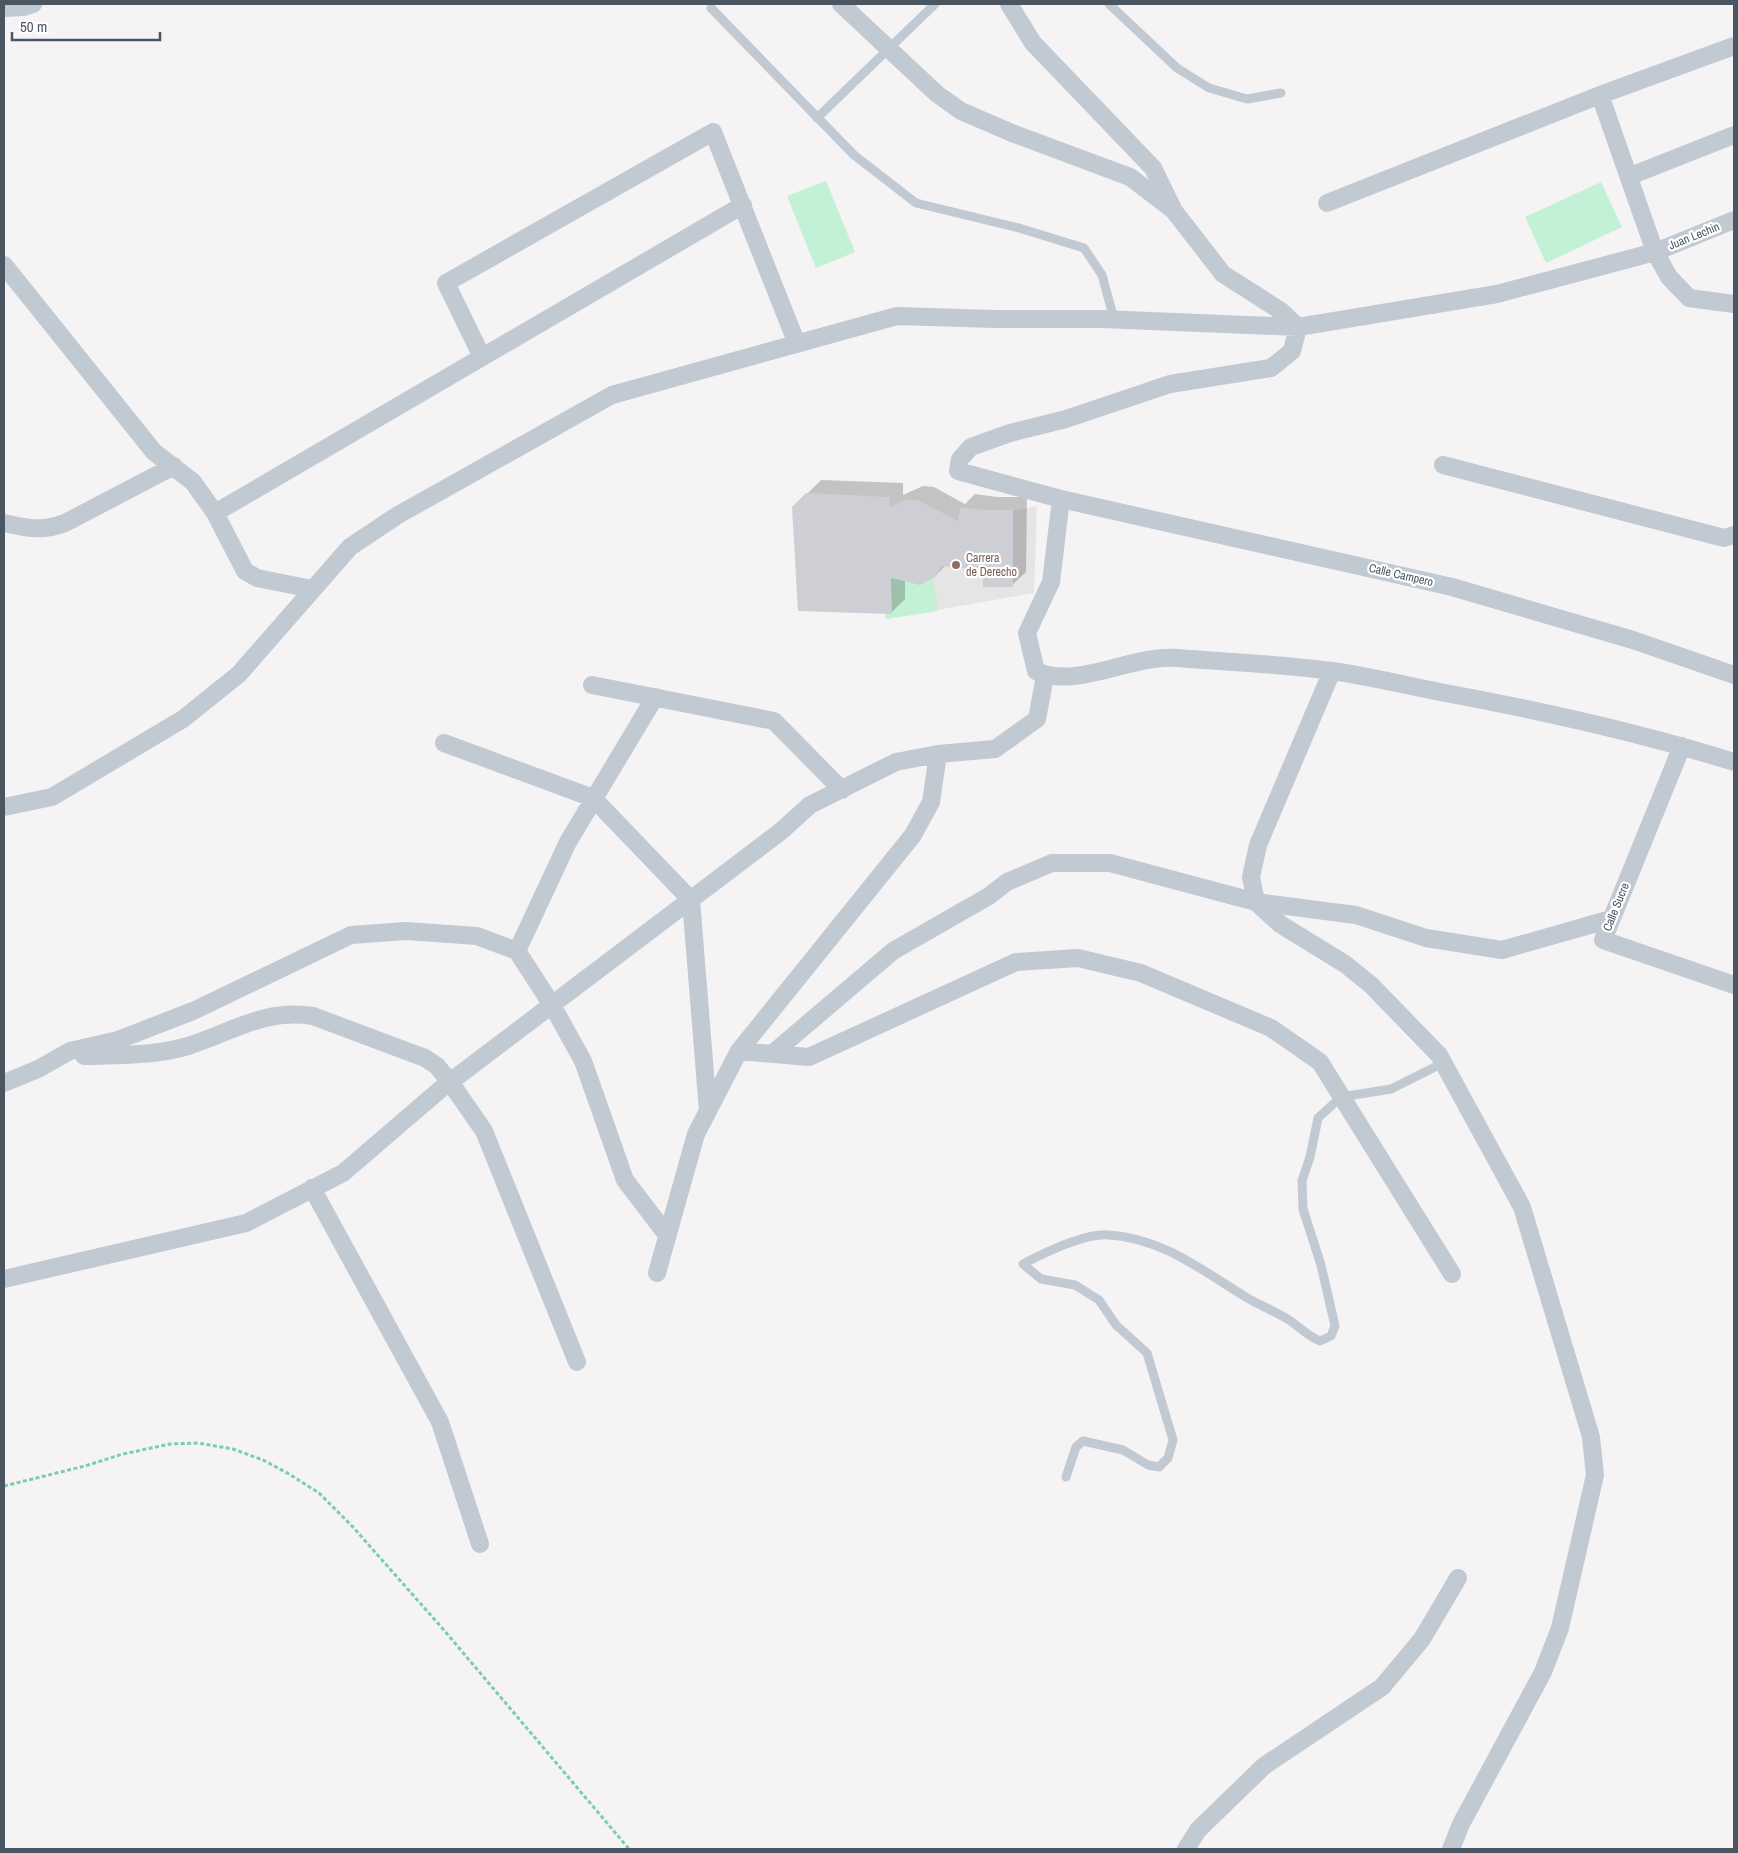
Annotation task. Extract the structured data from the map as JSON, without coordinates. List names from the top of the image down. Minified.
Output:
{"streets":{"street":["Juan Lechin","Calle Campero","Calle Sucre"]},"crossings":[["Juan Lechin","Calle Campero"]],"places":["Carrera de Derecho"],"scale_bar":"50 m"}
